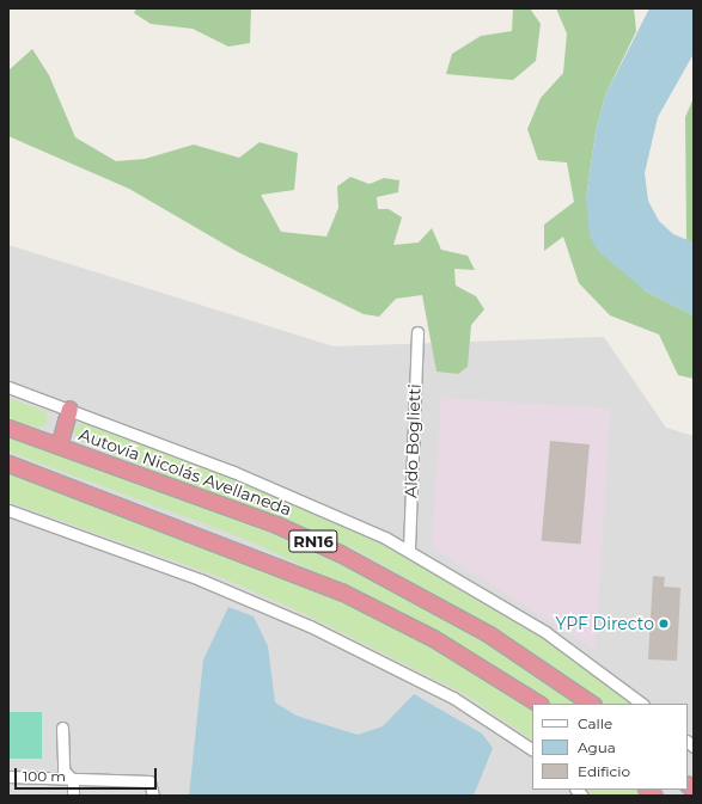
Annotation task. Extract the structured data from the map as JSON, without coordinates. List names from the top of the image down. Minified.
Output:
{"streets":{"highway":["Autovía Nicolás Avellaneda","RN16"],"street":["Aldo Boglietti"]},"places":["YPF Directo"],"legend":["Calle","Agua","Edificio"],"scale_bar":"100 m"}
